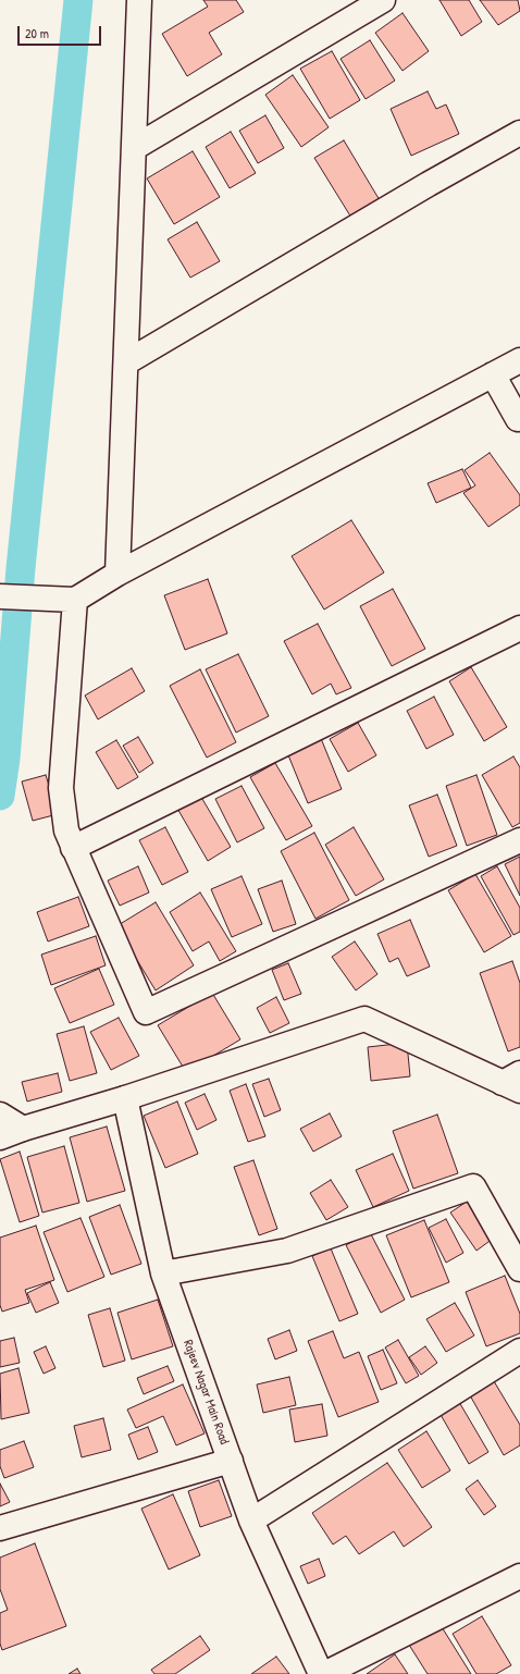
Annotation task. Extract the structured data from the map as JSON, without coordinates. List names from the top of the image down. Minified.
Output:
{"streets":{"street":["Rajeev Nagar Main Road"]},"scale_bar":"20 m"}
